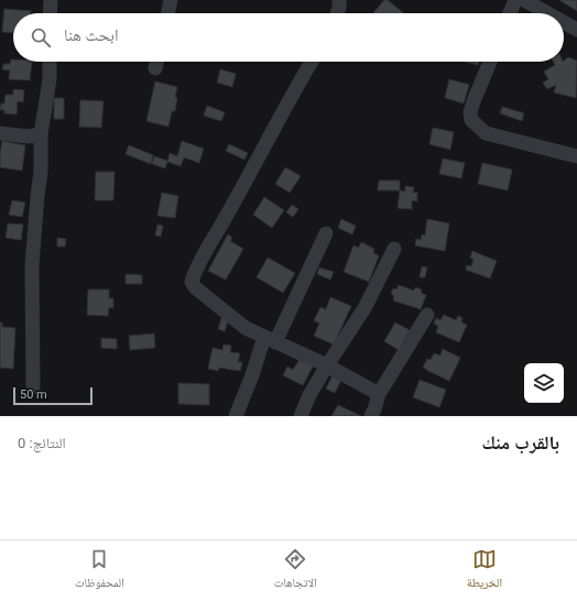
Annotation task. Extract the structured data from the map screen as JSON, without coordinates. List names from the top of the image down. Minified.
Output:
{"scale_bar":"50 m","page":{"search":"ابحث هنا","scale":"50 m","heading":["بالقرب منك","النتائج: 0"],"nav":["الخريطة","الاتجاهات","المحفوظات"]}}
